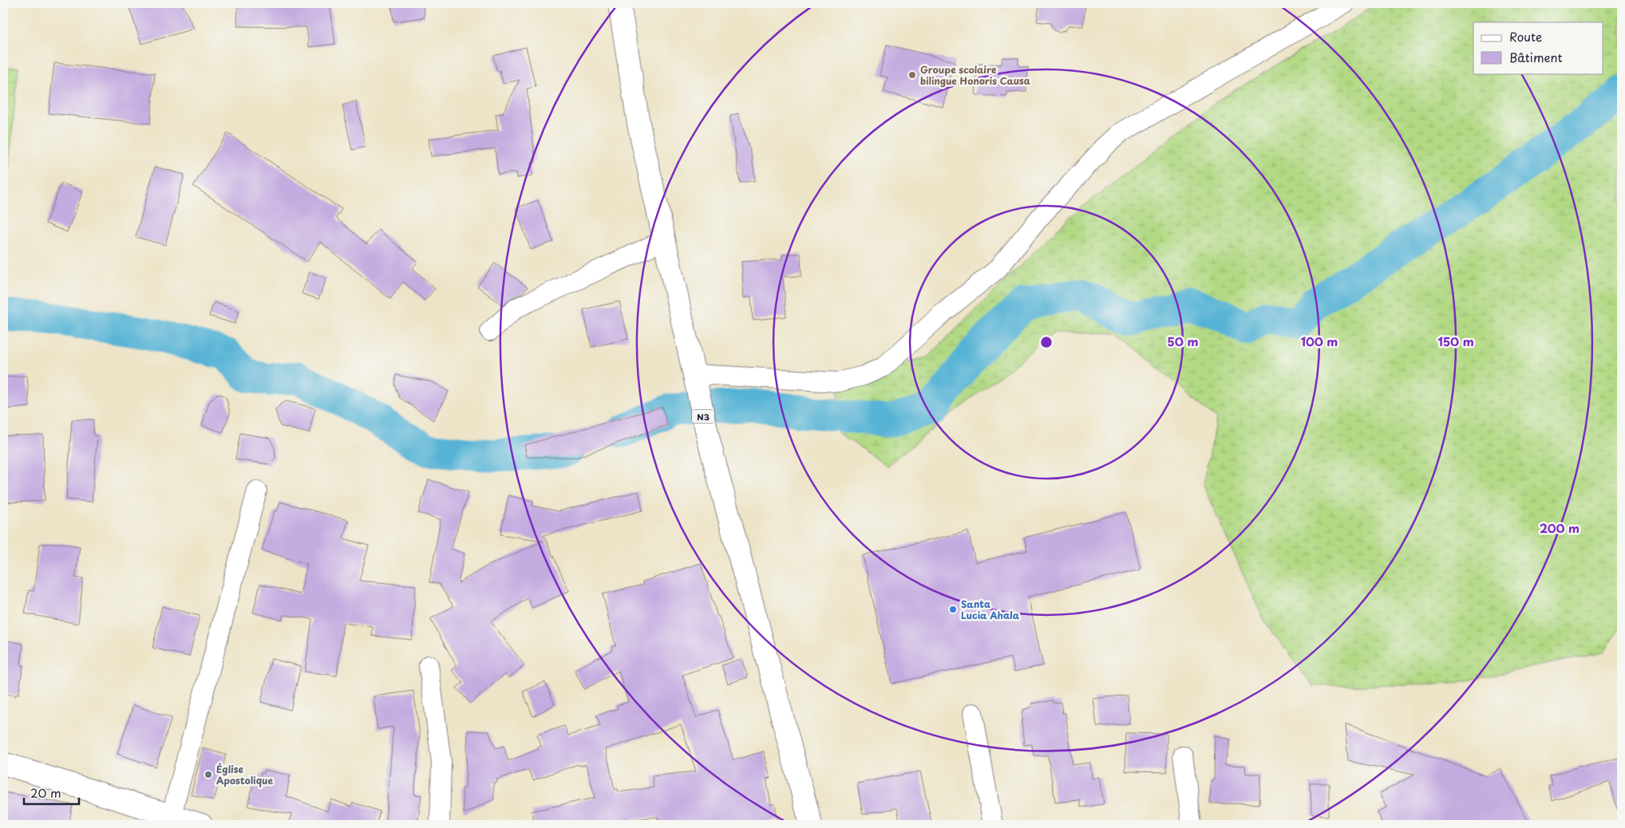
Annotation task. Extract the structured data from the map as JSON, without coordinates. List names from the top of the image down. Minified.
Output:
{"streets":{"main road":["N3"]},"places":["Groupe scolaire bilingue Honoris Causa","Santa Lucia Ahala","Église Apostolique"],"legend":["Route","Bâtiment"],"scale_bar":"20 m","rings":["50 m","100 m","150 m","200 m"]}
